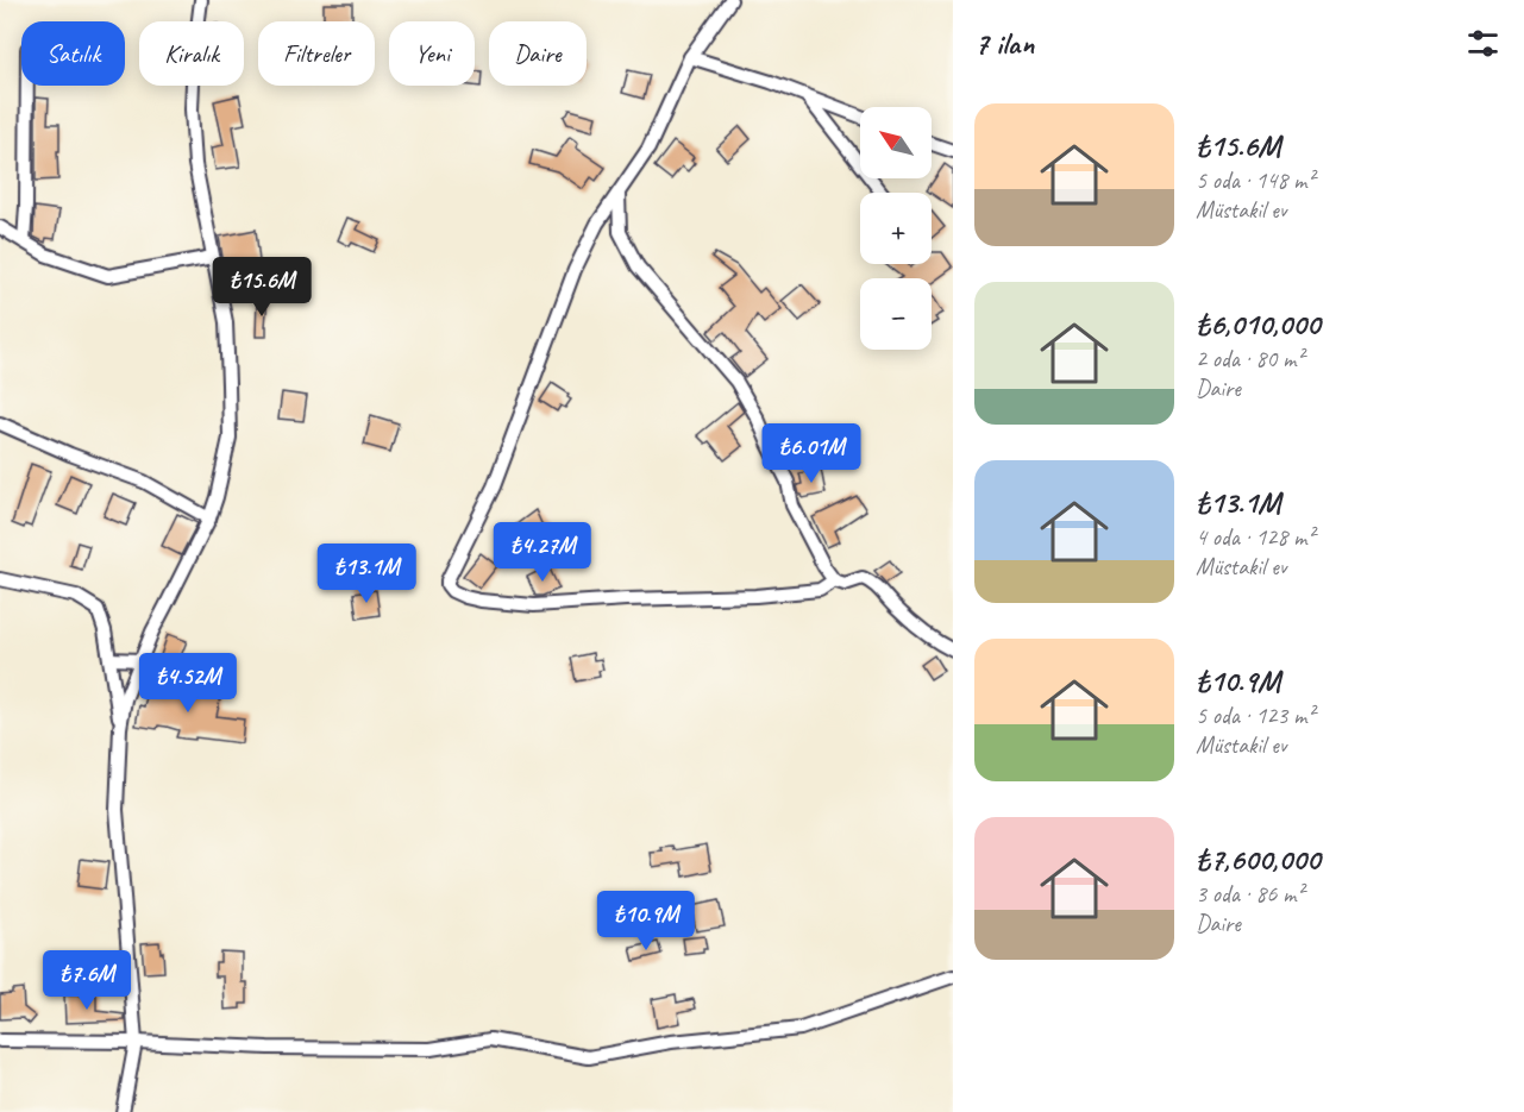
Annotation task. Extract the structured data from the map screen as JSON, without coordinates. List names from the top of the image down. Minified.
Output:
{"north":"top left","page":{"heading":"7 ilan","chip":["Satılık","Kiralık","Filtreler","Yeni","Daire"],"list":[{"name":"₺15.6M","note":"5 oda · 148 m² · Müstakil ev"},{"name":"₺6,010,000","note":"2 oda · 80 m² · Daire"},{"name":"₺13.1M","note":"4 oda · 128 m² · Müstakil ev"},{"name":"₺10.9M","note":"5 oda · 123 m² · Müstakil ev"},{"name":"₺7,600,000","note":"3 oda · 86 m² · Daire"}],"map_buttons":["+","−"],"price":["₺15.6M","₺6.01M","₺4.27M","₺13.1M","₺4.52M","₺10.9M","₺7.6M"]}}
